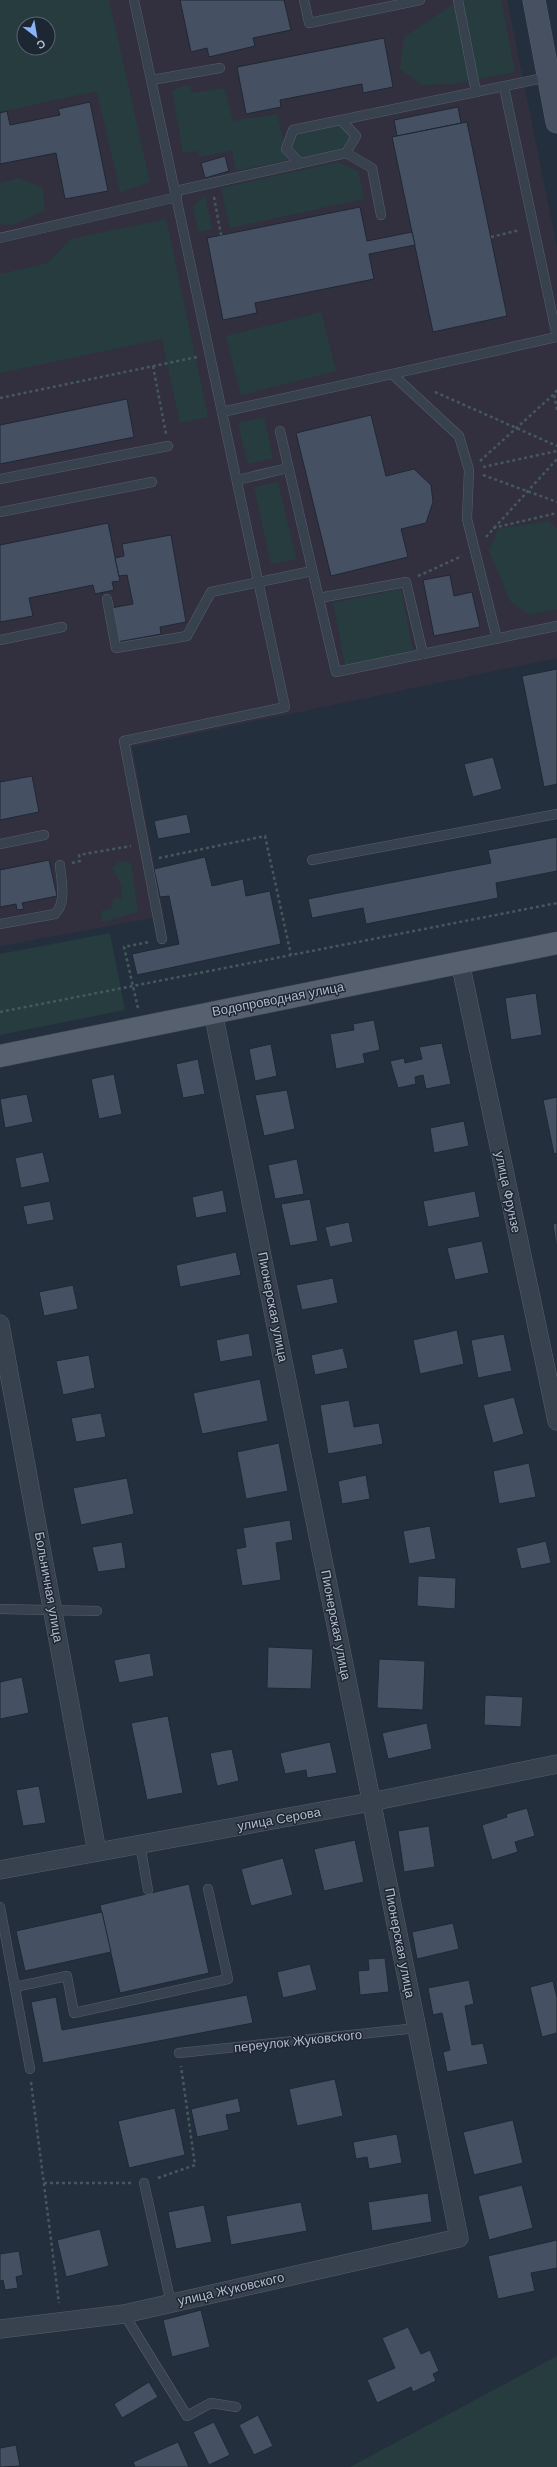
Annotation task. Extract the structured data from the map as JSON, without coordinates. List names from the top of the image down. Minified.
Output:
{"streets":{"main road":["Водопроводная улица"],"street":["улица Фрунзе","Пионерская улица","Больничная улица","улица Серова","улица Жуковского"],"lane":["переулок Жуковского"]},"crossings":[["Водопроводная улица","улица Фрунзе"],["Водопроводная улица","Пионерская улица"],["Пионерская улица","улица Серова"],["Пионерская улица","переулок Жуковского"],["Пионерская улица","улица Жуковского"],["Больничная улица","улица Серова"]],"north":"bottom right"}
